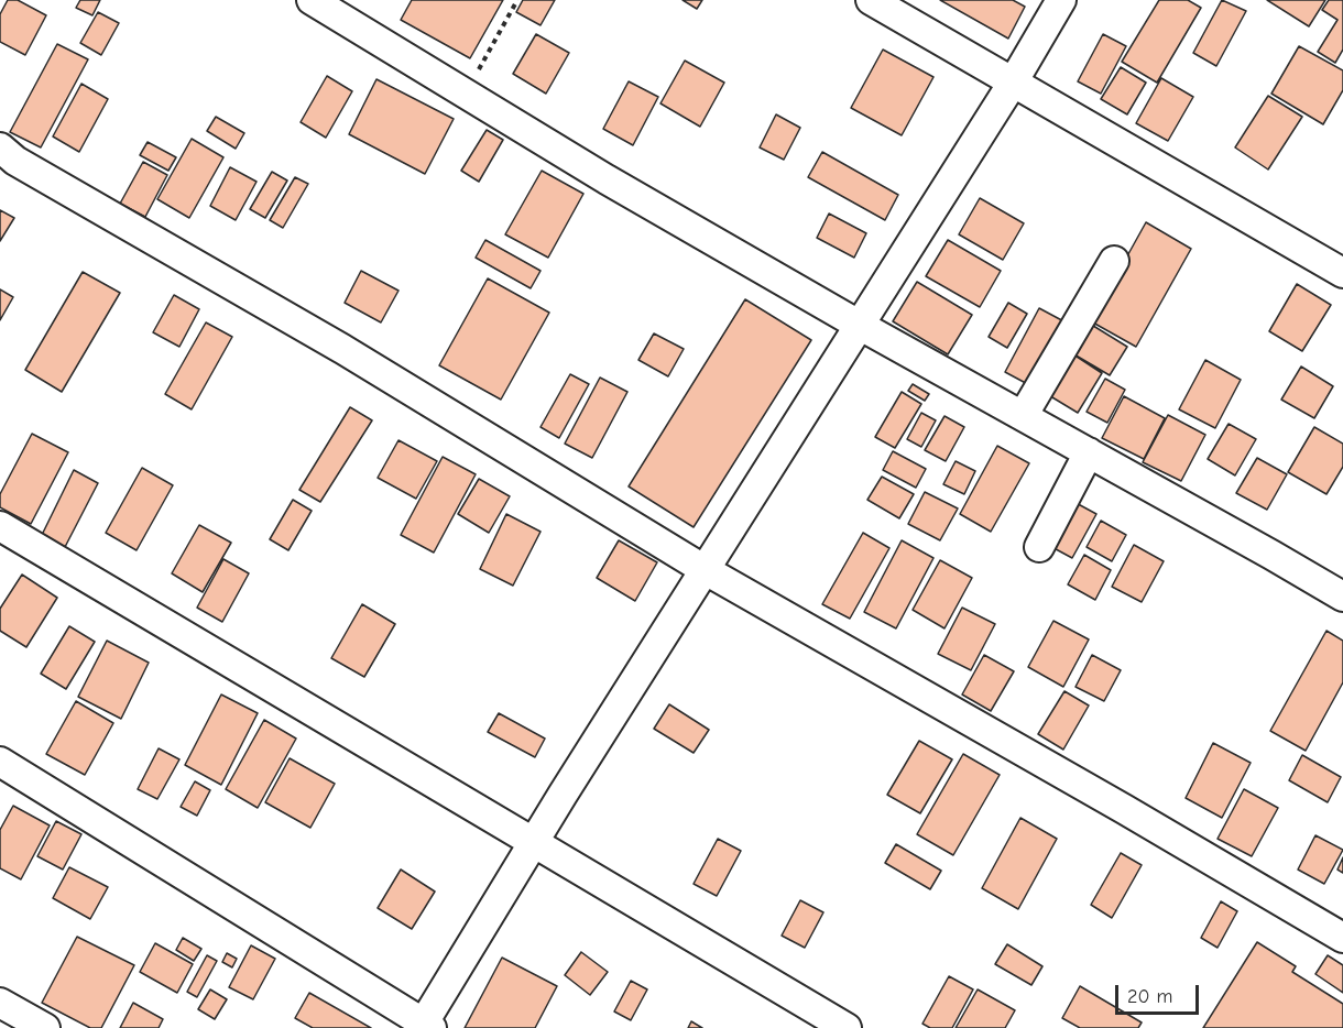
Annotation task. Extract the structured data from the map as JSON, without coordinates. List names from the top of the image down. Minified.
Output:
{"scale_bar":"20 m"}
